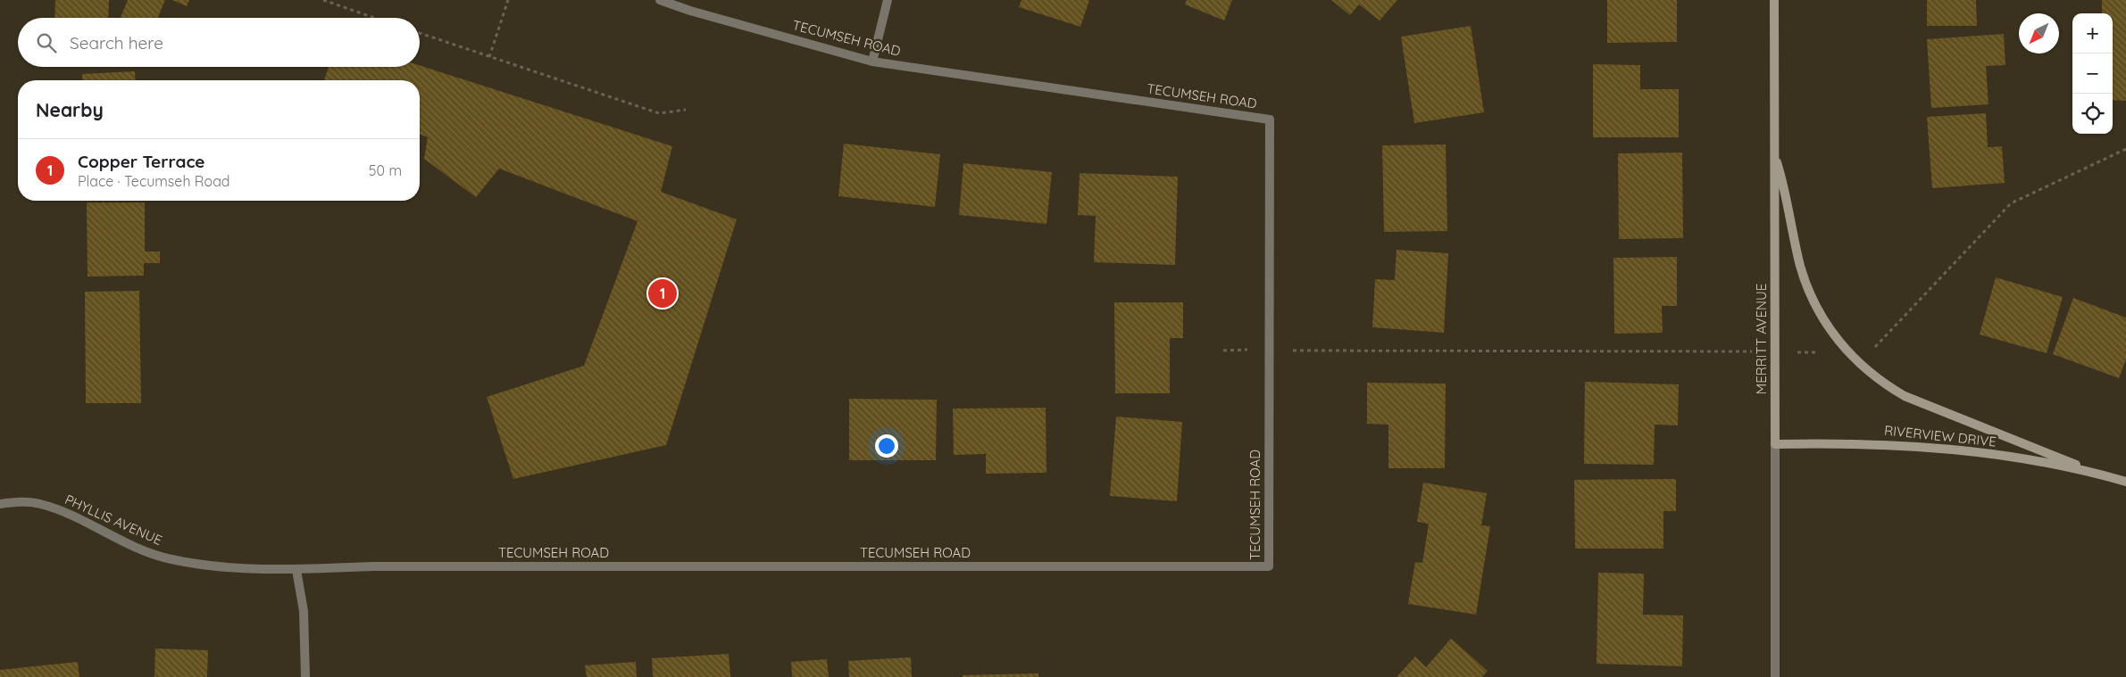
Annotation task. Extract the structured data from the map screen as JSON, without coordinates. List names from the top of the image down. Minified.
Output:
{"streets":{"street":["TECUMSEH ROAD","MERRITT AVENUE","RIVERVIEW DRIVE","PHYLLIS AVENUE"]},"crossings":[["TECUMSEH ROAD","PHYLLIS AVENUE"],["MERRITT AVENUE","RIVERVIEW DRIVE"]],"north":"bottom left","page":{"map_buttons":["+","−"],"search":"Search here","heading":"Nearby","list":[{"mark":"1","name":"Copper Terrace","note":"Place · Tecumseh Road","value":"50 m"}],"pins":"1"}}
